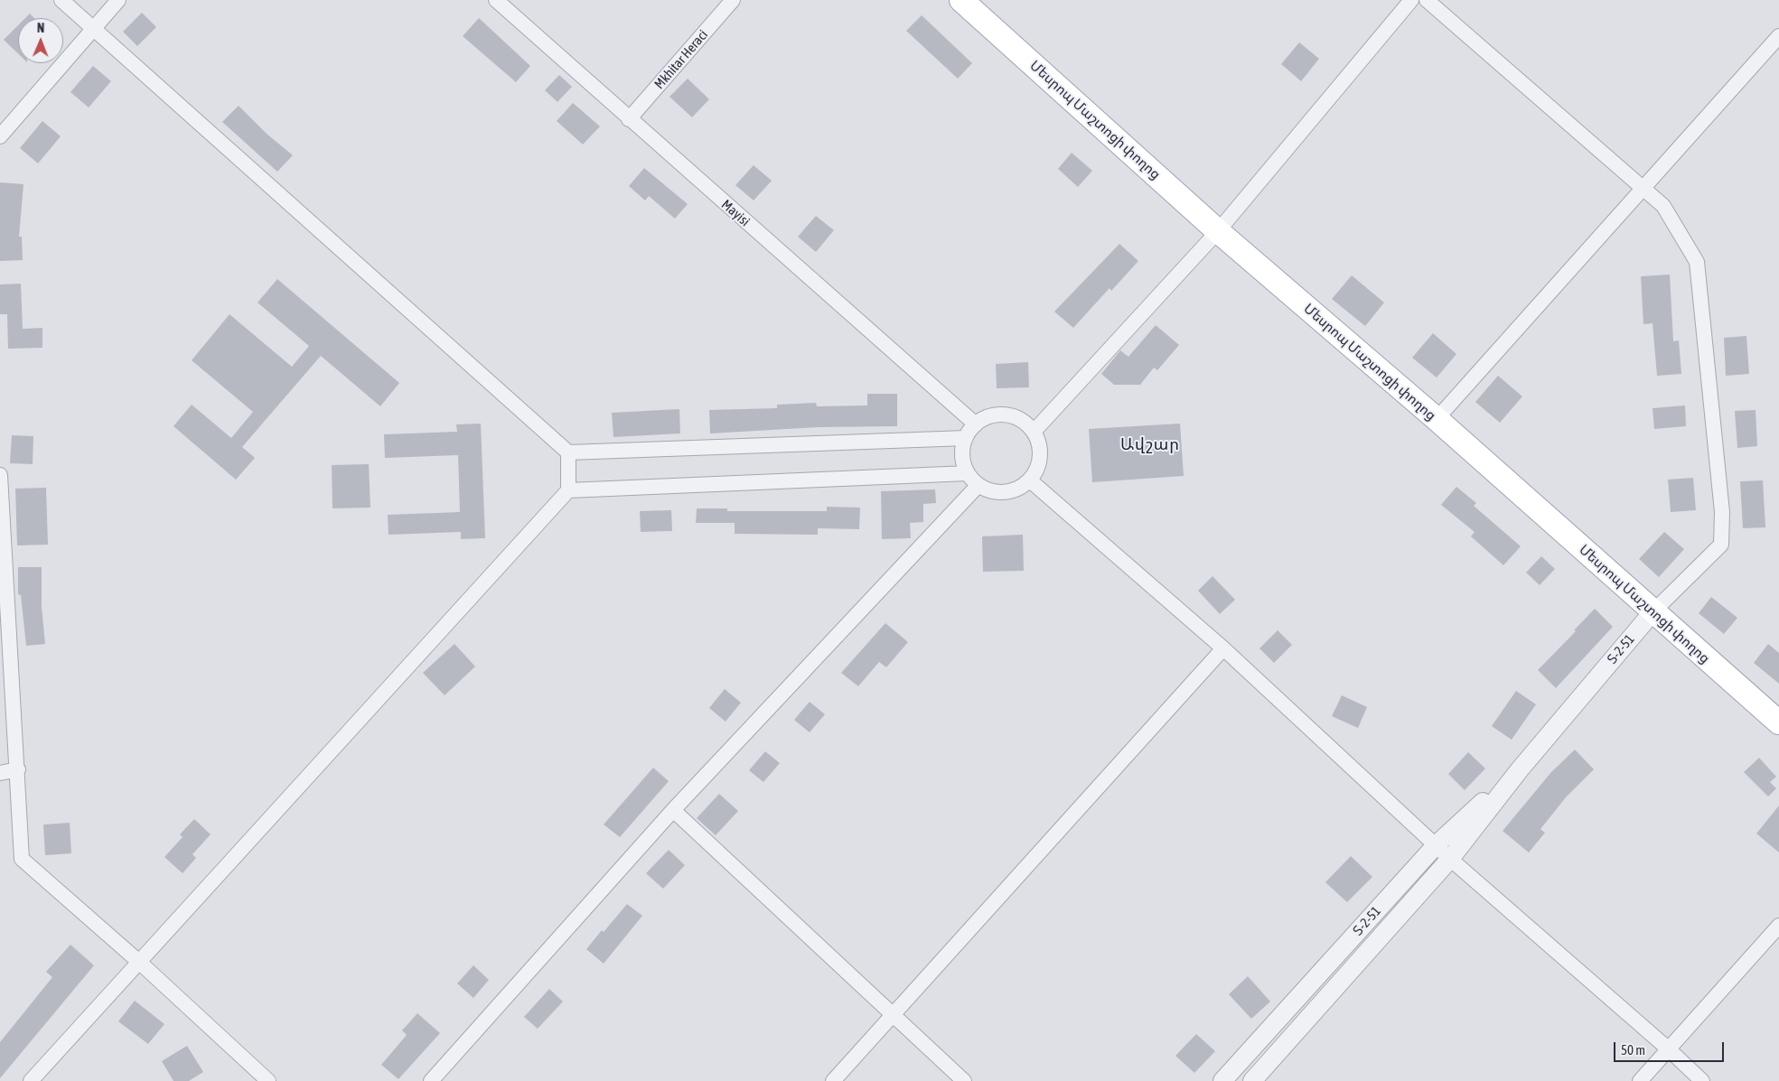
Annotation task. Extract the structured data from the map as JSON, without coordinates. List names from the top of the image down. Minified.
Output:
{"streets":{"main road":["Մեսրոպ Մաշտոցի փողոց"],"street":["Mkhitar Heraci","Mayisi","Տ-2-51"]},"crossings":[["Mkhitar Heraci","Mayisi"],["Մեսրոպ Մաշտոցի փողոց","Տ-2-51"]],"districts":["Ավշար"],"scale_bar":"50 m","north":"top"}
